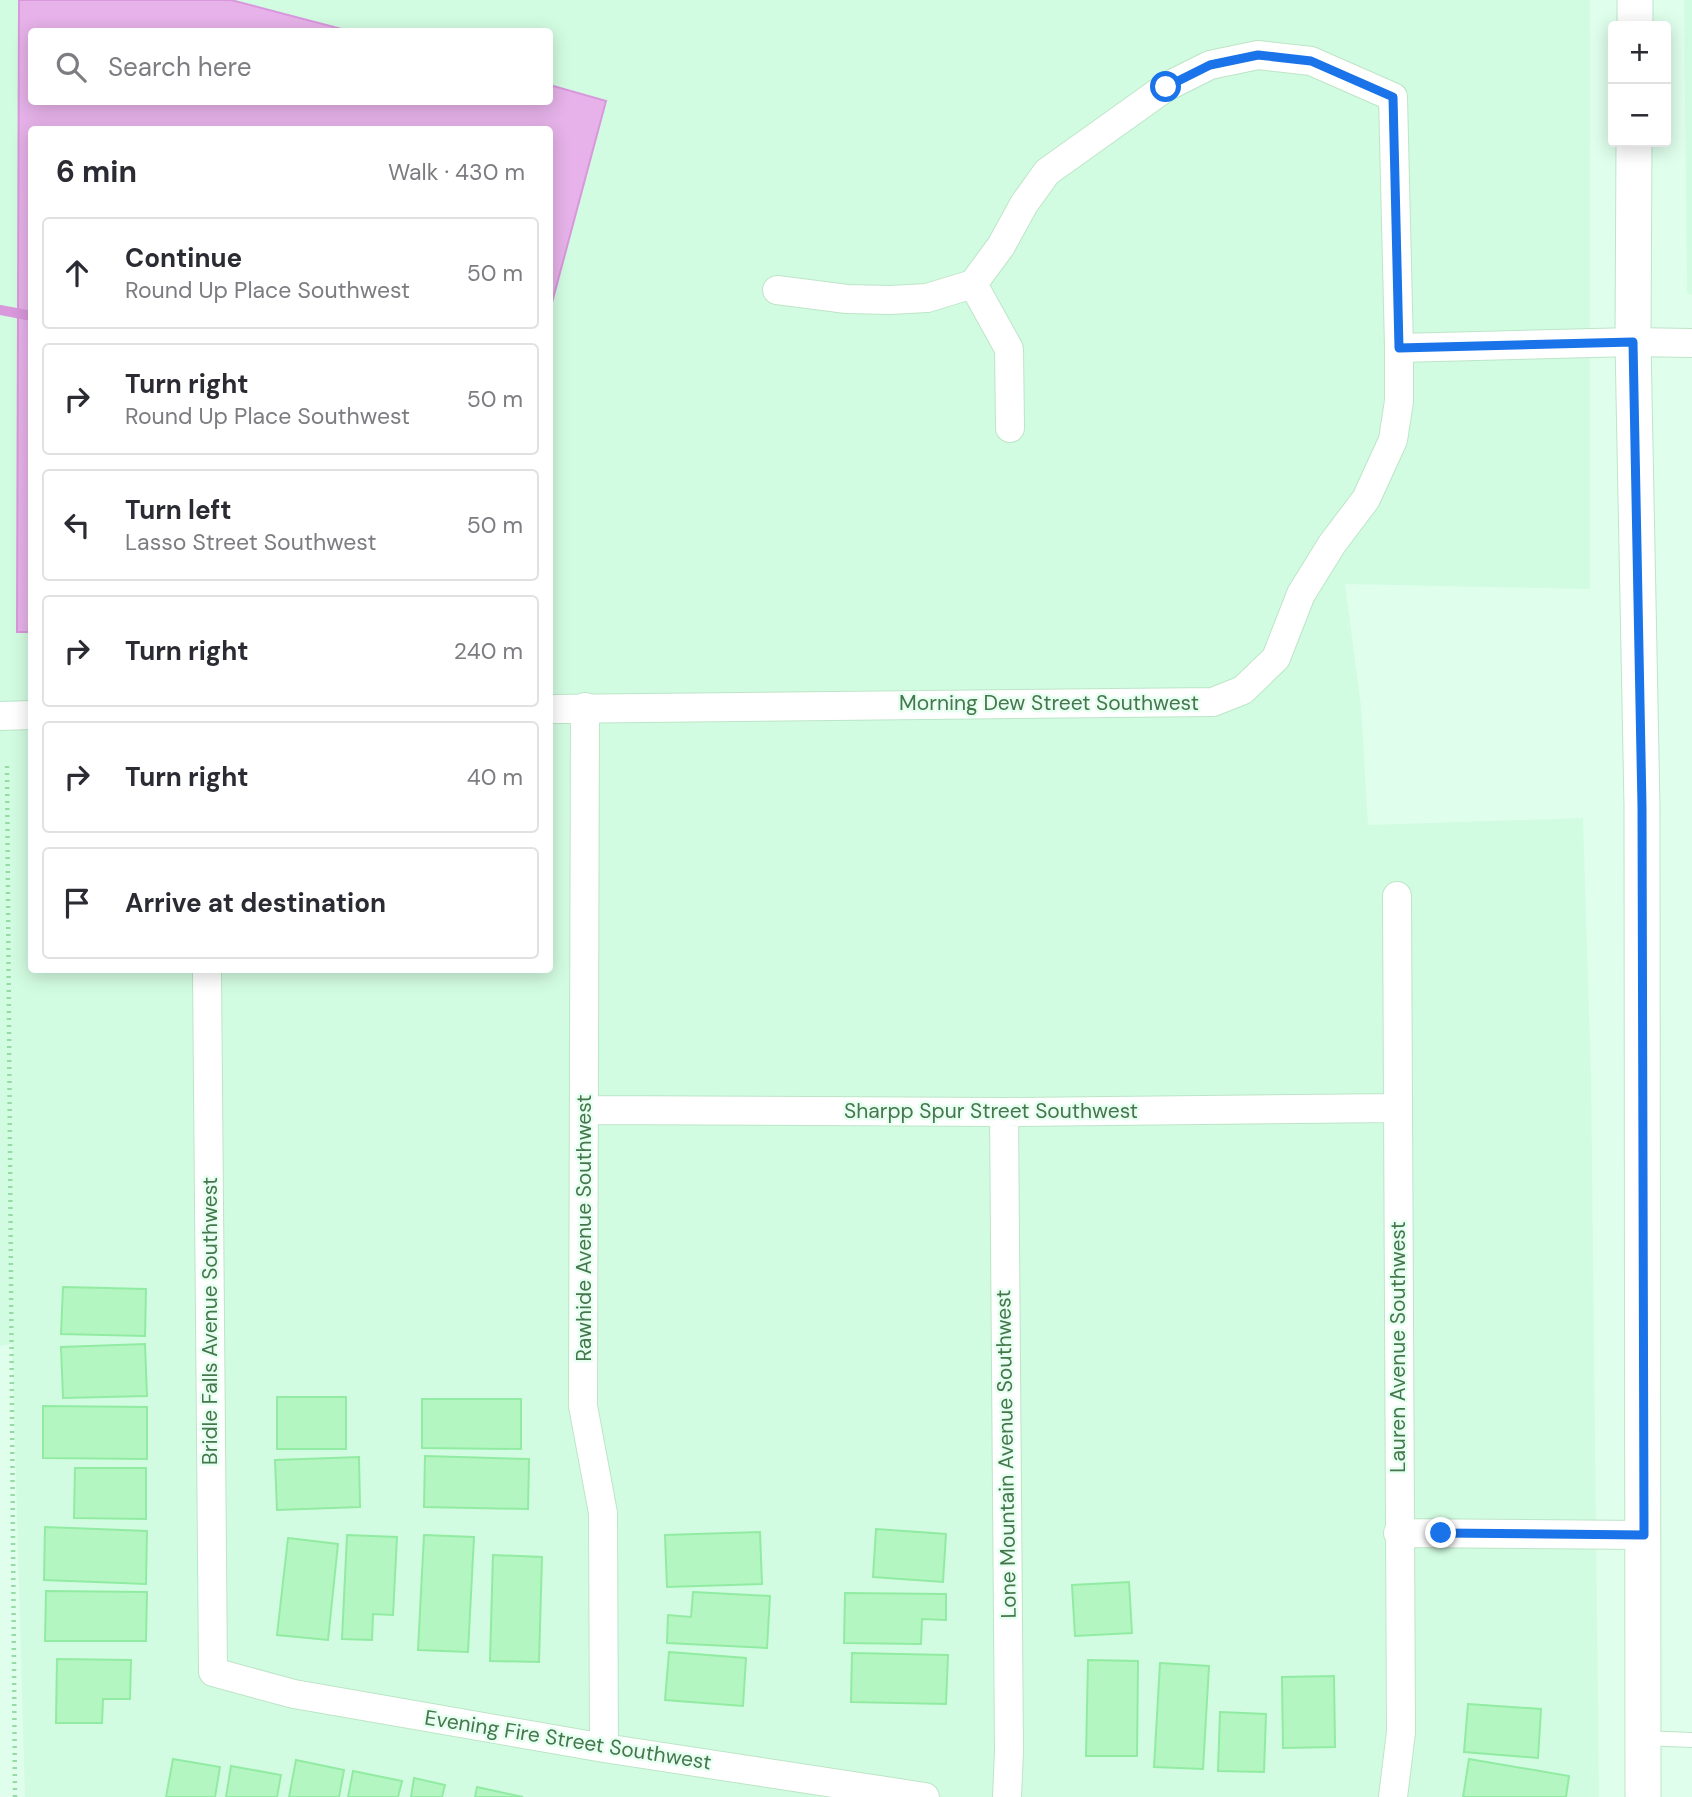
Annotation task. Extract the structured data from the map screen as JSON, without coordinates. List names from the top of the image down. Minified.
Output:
{"streets":{"street":["Morning Dew Street Southwest","Sharpp Spur Street Southwest","Rawhide Avenue Southwest","Bridle Falls Avenue Southwest","Lauren Avenue Southwest","Lone Mountain Avenue Southwest","Evening Fire Street Southwest"]},"crossings":[["Morning Dew Street Southwest","Rawhide Avenue Southwest"],["Sharpp Spur Street Southwest","Rawhide Avenue Southwest"],["Sharpp Spur Street Southwest","Lauren Avenue Southwest"],["Sharpp Spur Street Southwest","Lone Mountain Avenue Southwest"],["Rawhide Avenue Southwest","Evening Fire Street Southwest"],["Bridle Falls Avenue Southwest","Evening Fire Street Southwest"]],"page":{"map_buttons":["+","−"],"search":"Search here","heading":["6 min","Walk · 430 m"],"list":[["Continue","Round Up Place Southwest","50 m"],["Turn right","Round Up Place Southwest","50 m"],["Turn left","Lasso Street Southwest","50 m"],["Turn right","240 m"],["Turn right","40 m"],"Arrive at destination"]}}
